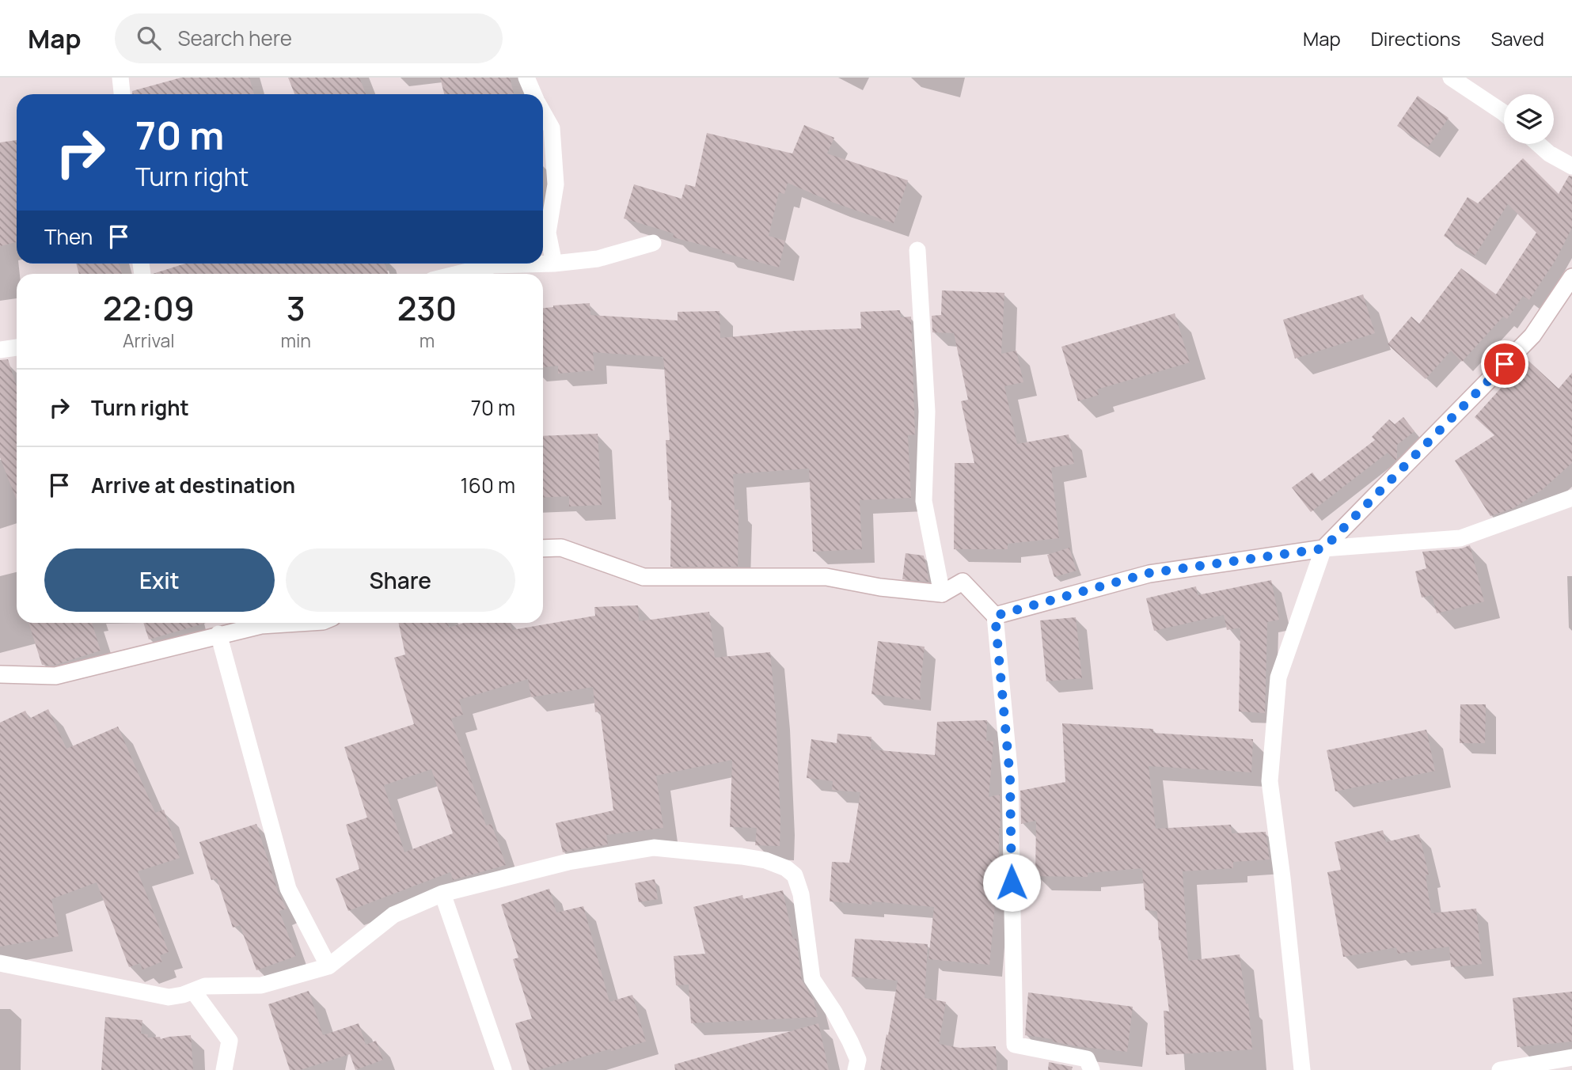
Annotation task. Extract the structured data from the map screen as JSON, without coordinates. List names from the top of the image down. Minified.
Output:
{"page":{"header":"Map","search":"Search here","nav":["Map","Directions","Saved"],"turn":["70 m","Turn right"],"then":"Then","eta":["22:09","Arrival","3","min","230","m"],"list":[{"name":"Turn right","value":"70 m"},{"name":"Arrive at destination","value":"160 m"}],"buttons":["Exit","Share"]}}
